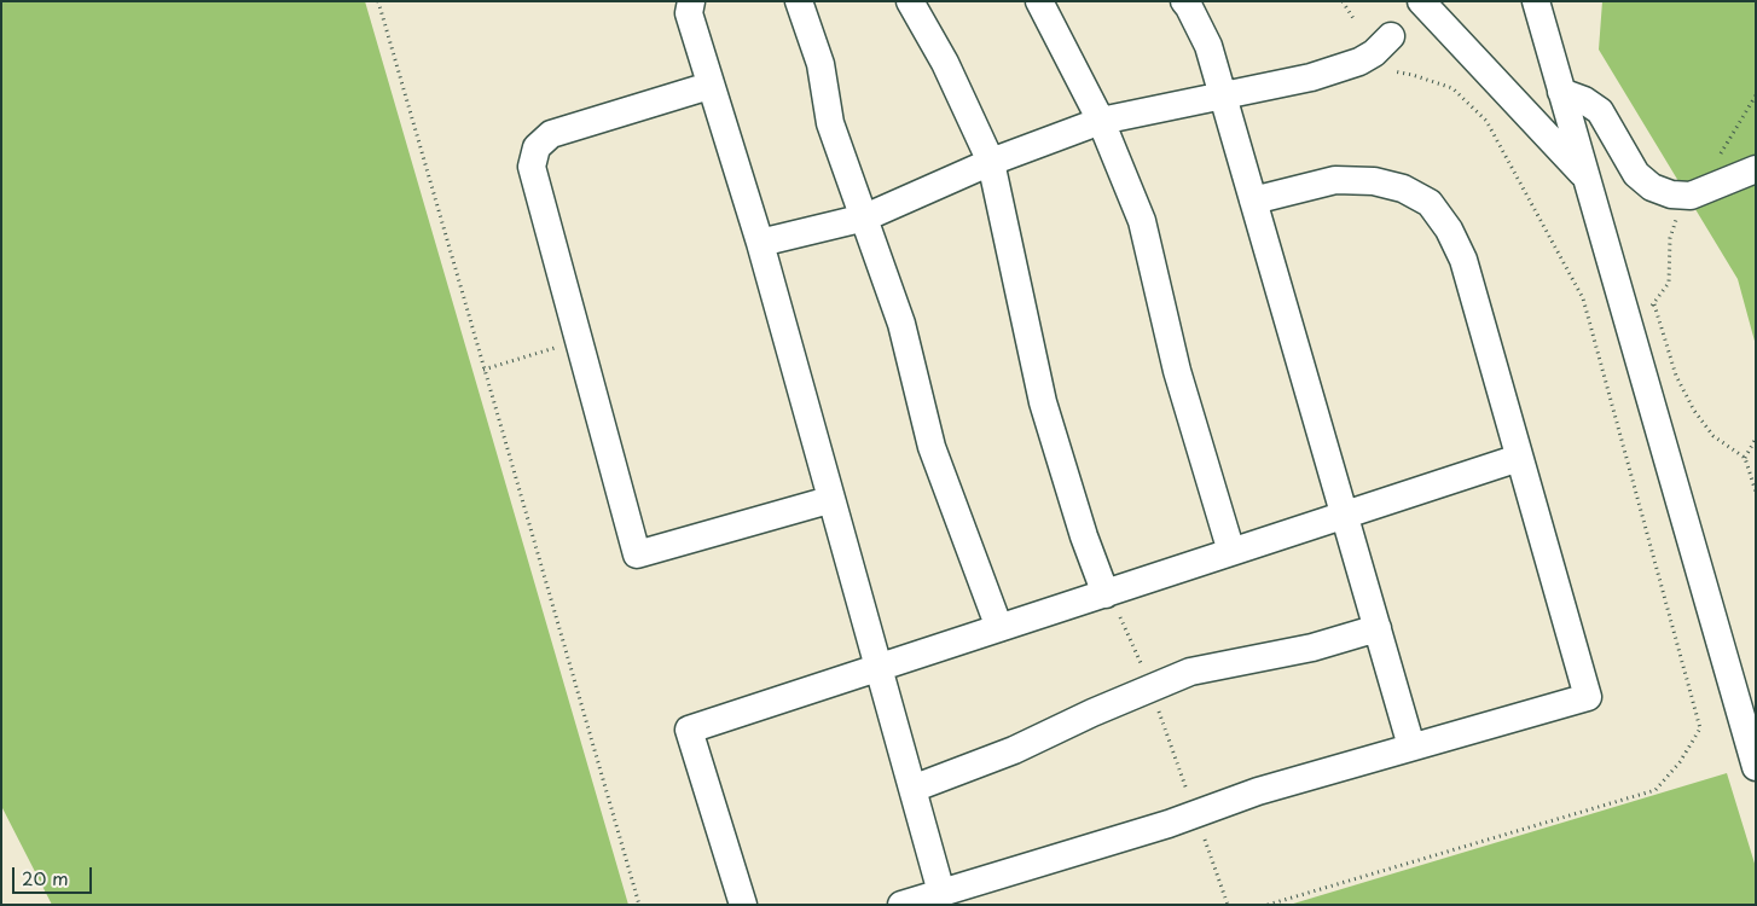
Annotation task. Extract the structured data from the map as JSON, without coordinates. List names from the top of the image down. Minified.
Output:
{"scale_bar":"20 m"}
